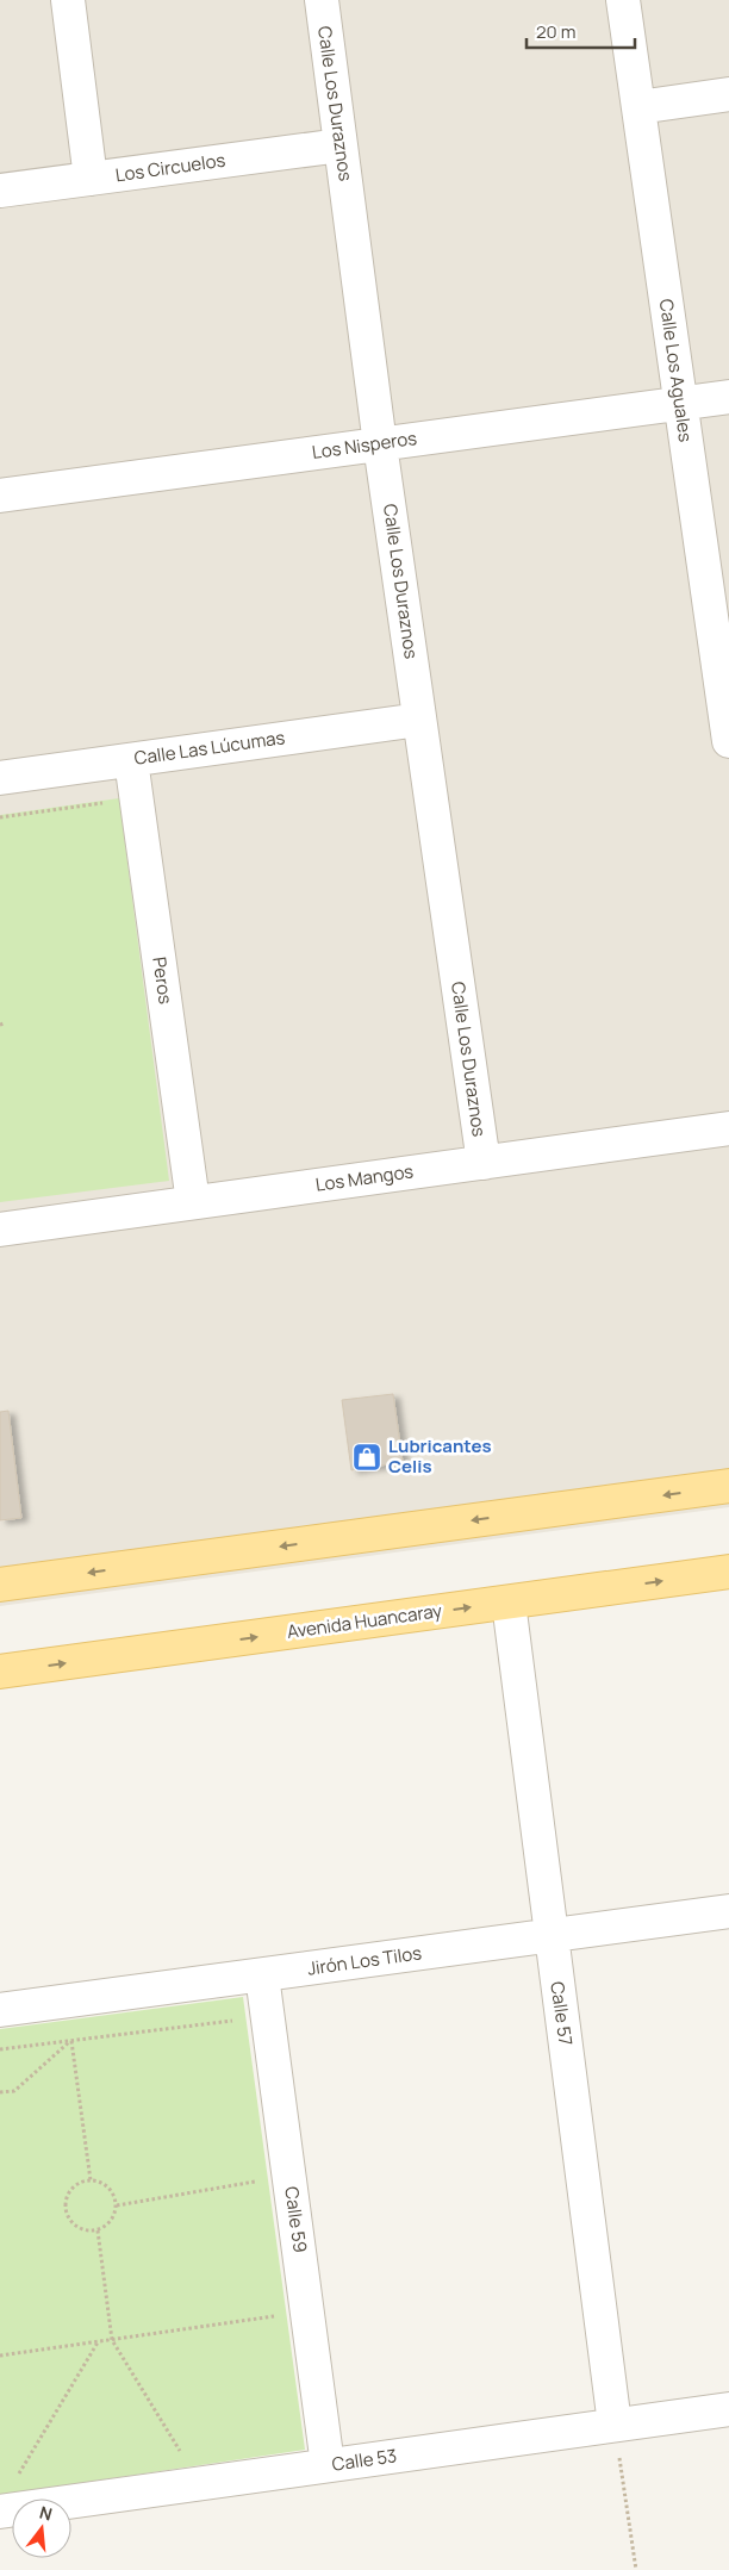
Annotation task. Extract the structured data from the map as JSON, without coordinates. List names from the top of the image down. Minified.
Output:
{"streets":{"main road":["Avenida Huancaray"],"street":["Calle Los Duraznos","Los Circuelos","Calle Los Aguales","Los Nisperos","Calle Las Lúcumas","Peros","Los Mangos","Jirón Los Tilos","Calle 57","Calle 59","Calle 53"]},"crossings":[["Calle Los Duraznos","Los Circuelos"],["Calle Los Duraznos","Los Nisperos"],["Calle Los Duraznos","Calle Las Lúcumas"],["Calle Los Duraznos","Los Mangos"],["Calle Los Aguales","Los Nisperos"],["Calle Las Lúcumas","Peros"],["Peros","Los Mangos"],["Avenida Huancaray","Calle 57"],["Jirón Los Tilos","Calle 57"],["Jirón Los Tilos","Calle 59"],["Calle 57","Calle 53"],["Calle 59","Calle 53"]],"places":{"shop":["Lubricantes Celis"]},"scale_bar":"20 m","north":"top"}
